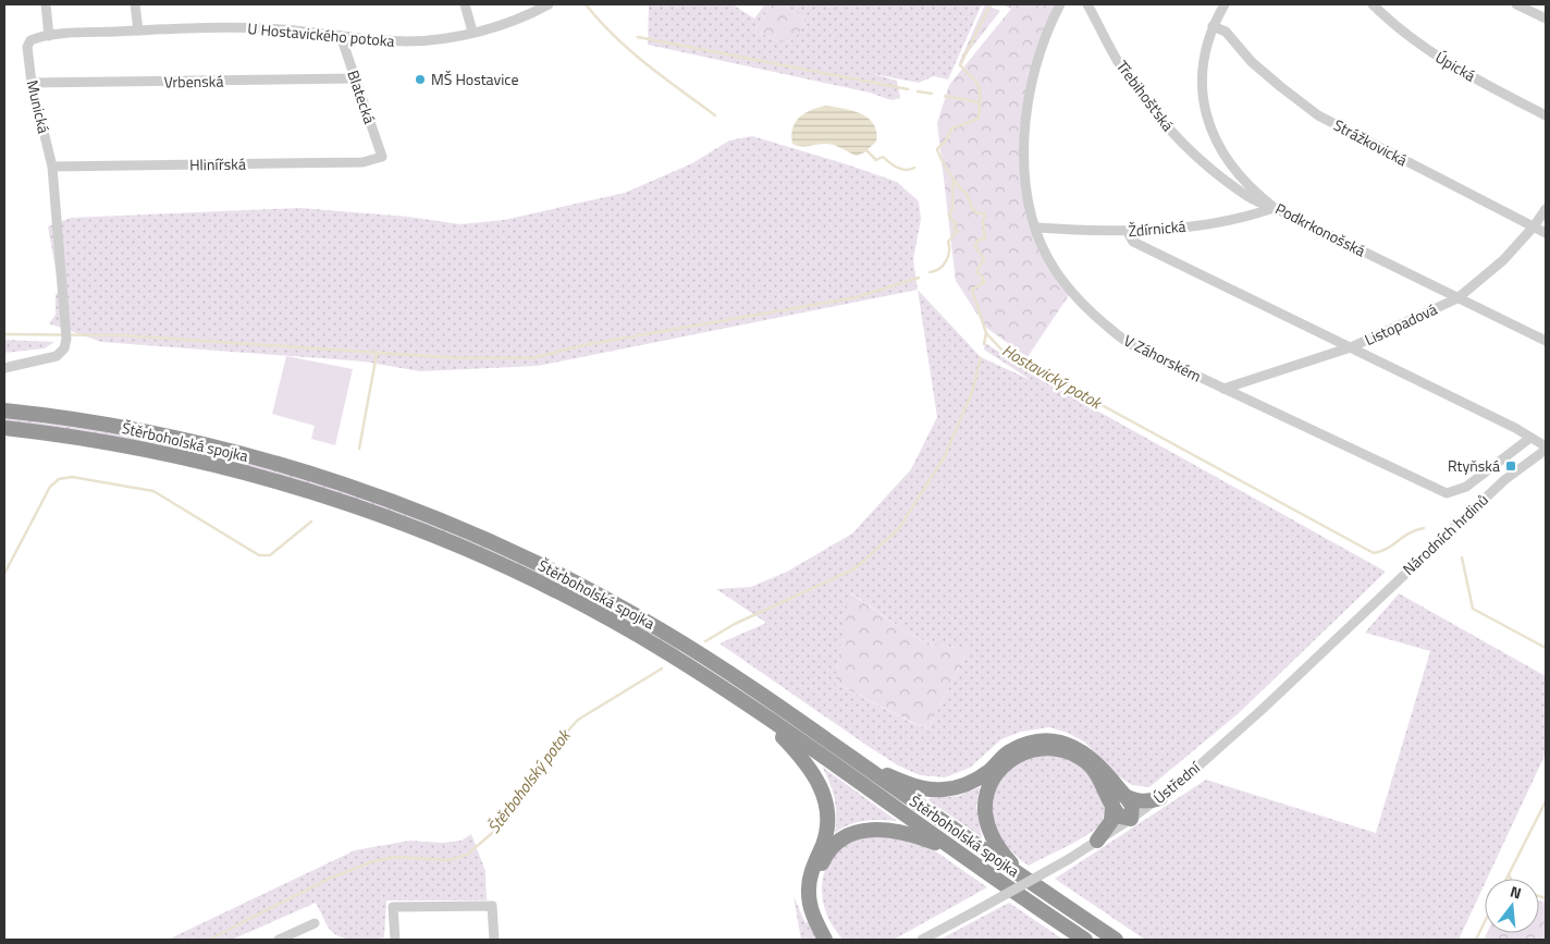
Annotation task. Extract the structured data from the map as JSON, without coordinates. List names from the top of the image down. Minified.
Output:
{"streets":{"highway":["Štěrboholská spojka"],"street":["U Hostavického potoka","Úpická","Vrbenská","Třebihošťská","Blatecká","Munická","Strážkovická","Hlinířská","Ždírnická","Podkrkonošská","Listopadová","V Záhorském","Národních hrdinů","Ústřední"]},"crossings":[["U Hostavického potoka","Blatecká"],["U Hostavického potoka","Munická"],["Vrbenská","Blatecká"],["Vrbenská","Munická"],["Třebihošťská","Ždírnická"],["Třebihošťská","Podkrkonošská"],["Blatecká","Hlinířská"],["Munická","Hlinířská"],["Strážkovická","Podkrkonošská"],["Strážkovická","Listopadová"],["Ždírnická","Podkrkonošská"],["Ždírnická","V Záhorském"],["Podkrkonošská","Listopadová"],["Listopadová","V Záhorském"],["Národních hrdinů","Ústřední"]],"water":["Hostavický potok","Štěrboholský potok"],"places":{"other":["MŠ Hostavice"],"transit":["Rtyňská"]},"north":"top"}
